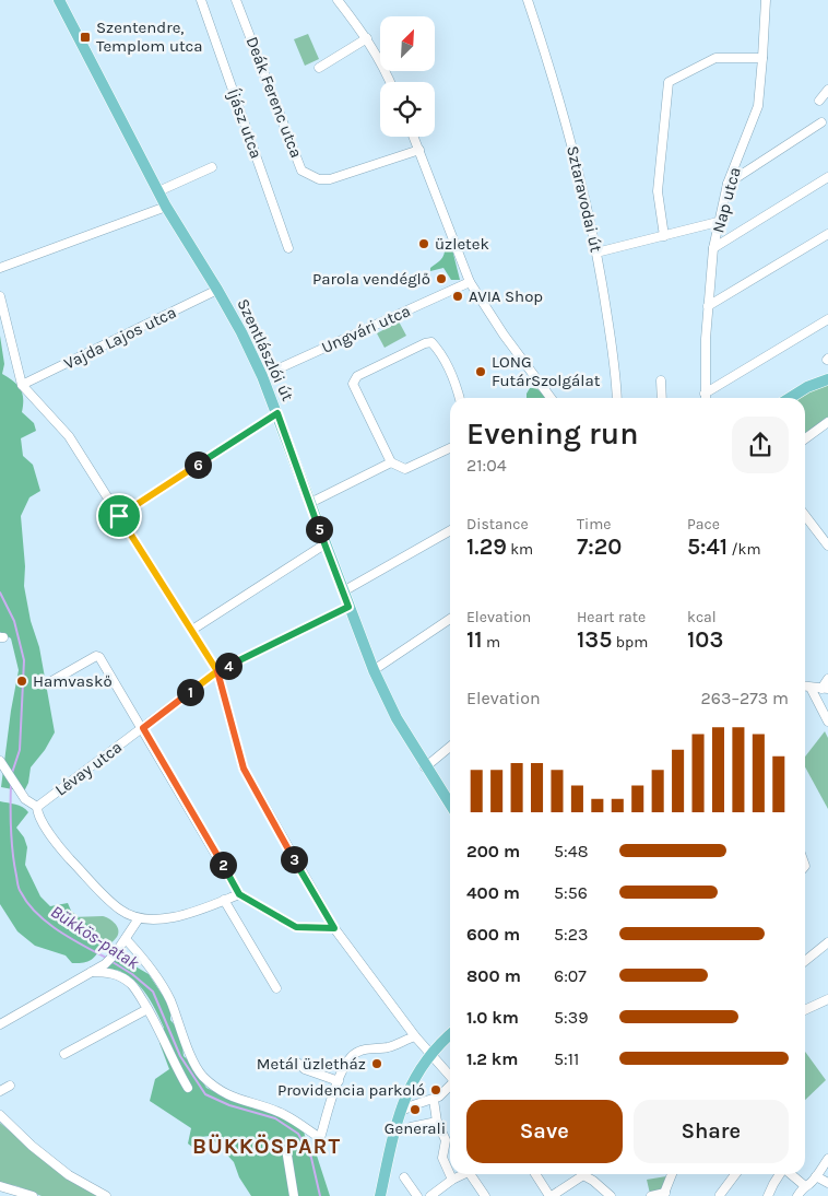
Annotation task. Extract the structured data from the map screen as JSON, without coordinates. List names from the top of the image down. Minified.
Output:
{"streets":{"main road":["Szentlászlói út"],"street":["Deák Ferenc utca","Íjász utca","Sztaravodai út","Nap utca","Ungvári utca","Vajda Lajos utca","Lévay utca"]},"crossings":[["Ungvári utca","Szentlászlói út"],["Vajda Lajos utca","Szentlászlói út"],["Szentlászlói út","Lévay utca"]],"districts":["BÜKKÖSPART"],"water":["Bükkös-patak"],"places":{"transit":["Szentendre, Templom utca"],"other":["üzletek","Parola vendéglő","AVIA Shop","LONG FutárSzolgálat","Hamvaskő","Metál üzletház","Providencia parkoló","Generali"]},"north":"top right","page":{"heading":["Evening run","21:04"],"pins":["6","5","4","1","3","2"],"stats":[["Distance","1.29 km"],["Time","7:20"],["Pace","5:41 /km"],["Elevation","11 m"],["Heart rate","135 bpm"],["kcal","103"]],"chart":["Elevation","263–273 m"],"list":[{"name":"200 m","note":"5:48"},{"name":"400 m","note":"5:56"},{"name":"600 m","note":"5:23"},{"name":"800 m","note":"6:07"},{"name":"1.0 km","note":"5:39"},{"name":"1.2 km","note":"5:11"}],"buttons":["Save","Share"]}}
